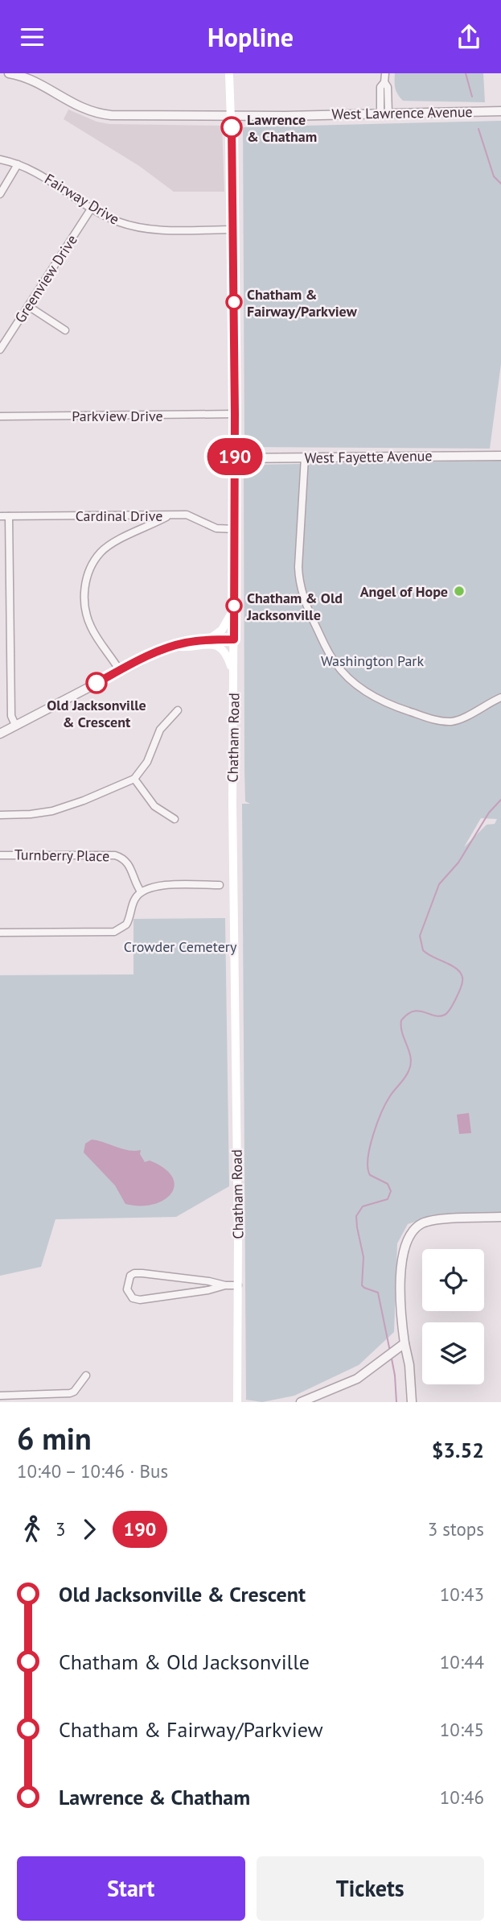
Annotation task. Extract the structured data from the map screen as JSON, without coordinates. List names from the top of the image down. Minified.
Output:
{"streets":{"main road":["Chatham Road"],"street":["West Lawrence Avenue","Fairway Drive","Greenview Drive","Parkview Drive","West Fayette Avenue","Cardinal Drive","Turnberry Place"]},"crossings":[["West Lawrence Avenue","Chatham Road"],["Fairway Drive","Greenview Drive"],["Fairway Drive","Chatham Road"],["Parkview Drive","Chatham Road"],["West Fayette Avenue","Chatham Road"],["Cardinal Drive","Chatham Road"]],"parks":["Washington Park","Crowder Cemetery"],"places":["Lawrence & Chatham","Chatham & Fairway/Parkview","Angel of Hope","Chatham & Old Jacksonville","Old Jacksonville & Crescent"],"lines":["bus line 190"],"page":{"header":"Hopline","on_map":"190","heading":["6 min","10:40 – 10:46 · Bus","$3.52"],"legs":["3","190","3 stops"],"list":[{"name":"Old Jacksonville & Crescent","value":"10:43"},{"name":"Chatham & Old Jacksonville","value":"10:44"},{"name":"Chatham & Fairway/Parkview","value":"10:45"},{"name":"Lawrence & Chatham","value":"10:46"}],"buttons":["Start","Tickets"]}}
